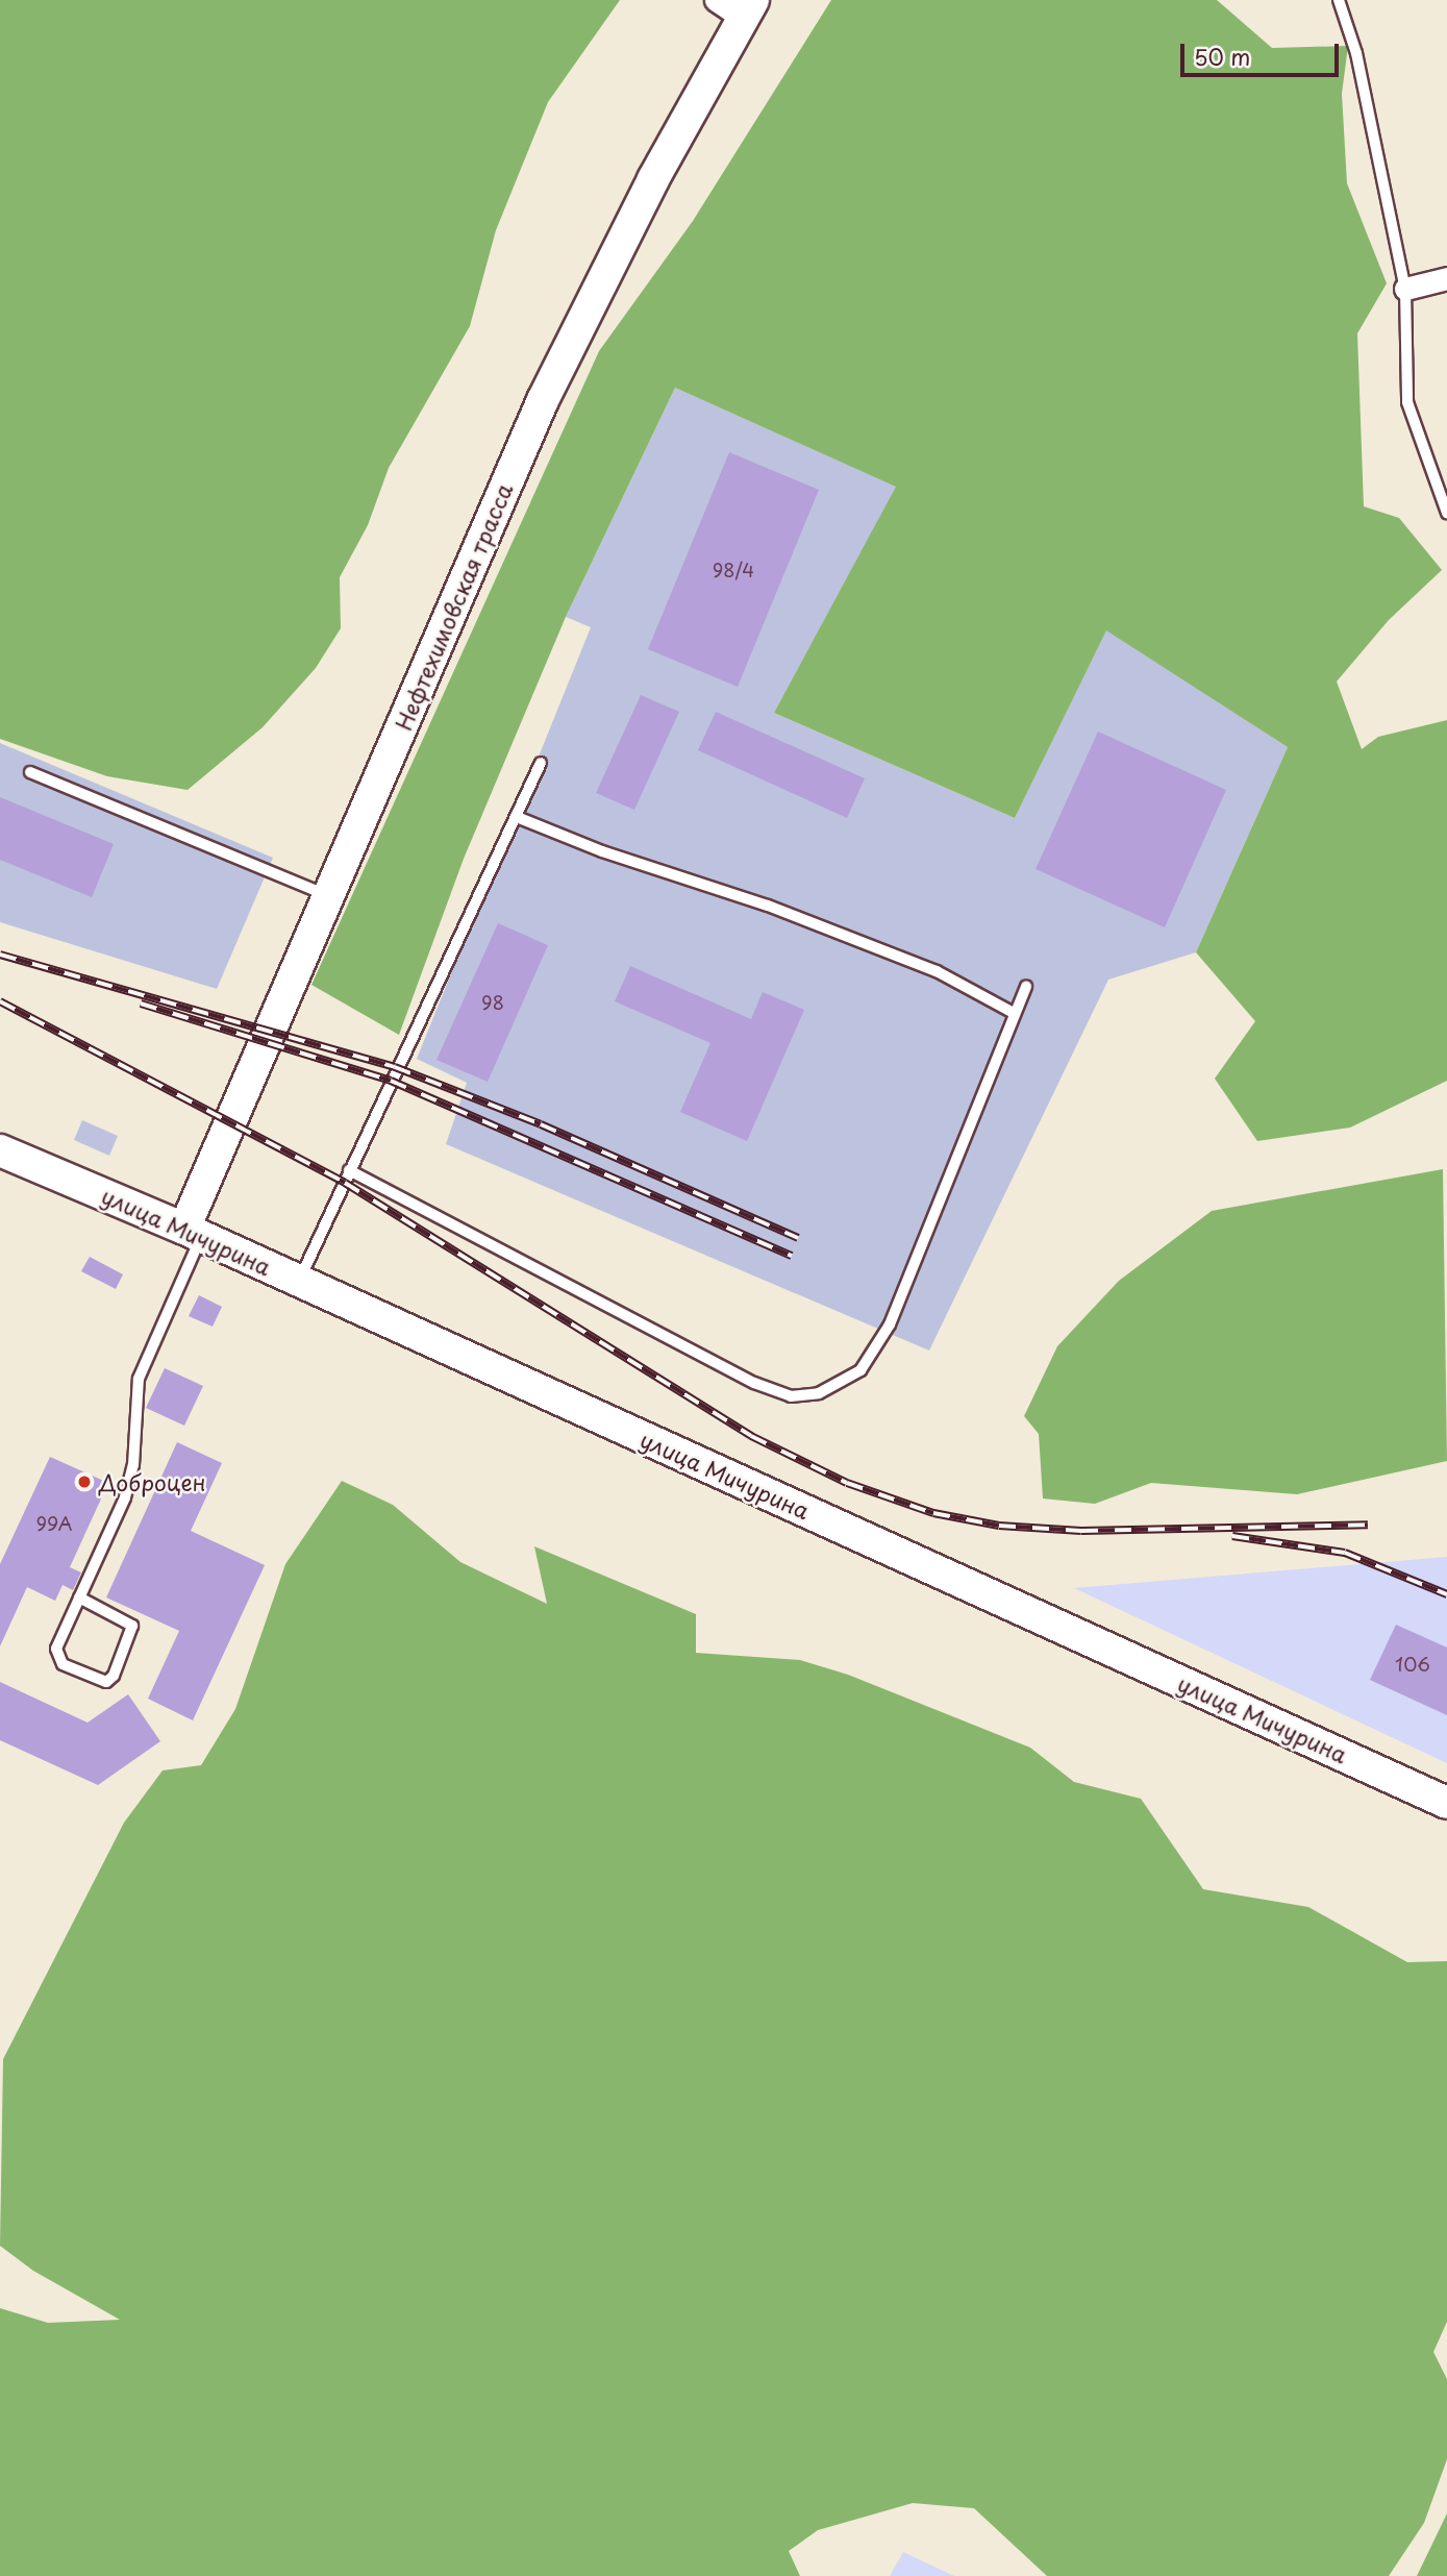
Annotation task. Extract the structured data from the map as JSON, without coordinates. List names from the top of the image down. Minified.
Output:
{"streets":{"main road":["Нефтехимовская трасса","улица Мичурина"]},"crossings":[["Нефтехимовская трасса","улица Мичурина"]],"places":["Доброцен"],"house_numbers":["98/4","98","99А","106"],"scale_bar":"50 m"}
